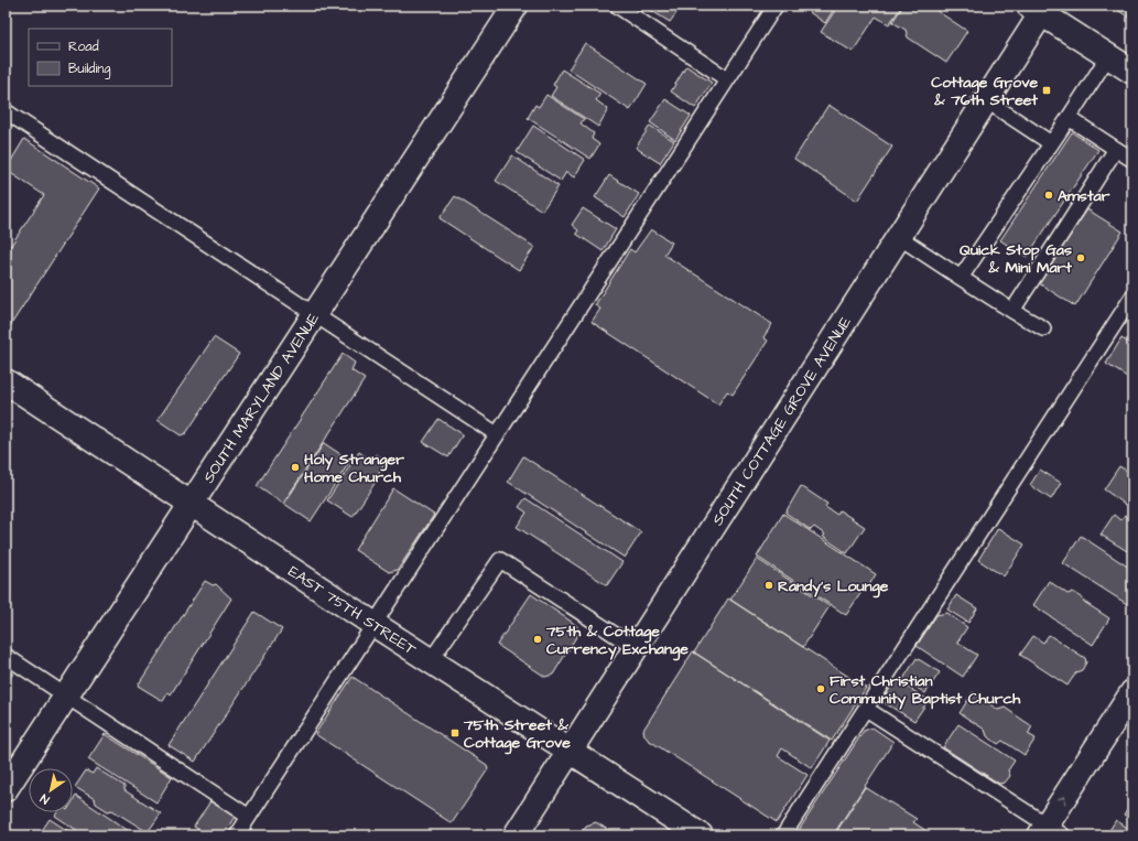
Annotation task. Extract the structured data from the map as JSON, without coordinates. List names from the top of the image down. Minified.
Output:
{"streets":{"street":["SOUTH MARYLAND AVENUE","SOUTH COTTAGE GROVE AVENUE","EAST 75TH STREET"]},"crossings":[["SOUTH MARYLAND AVENUE","EAST 75TH STREET"],["SOUTH COTTAGE GROVE AVENUE","EAST 75TH STREET"]],"places":{"transit":["Cottage Grove & 76th Street","75th Street & Cottage Grove"],"other":["Amstar","Quick Stop Gas & Mini Mart","Holy Stranger Home Church","Randy's Lounge","75th & Cottage Currency Exchange","First Christian Community Baptist Church"]},"legend":["Road","Building"],"north":"bottom left"}
